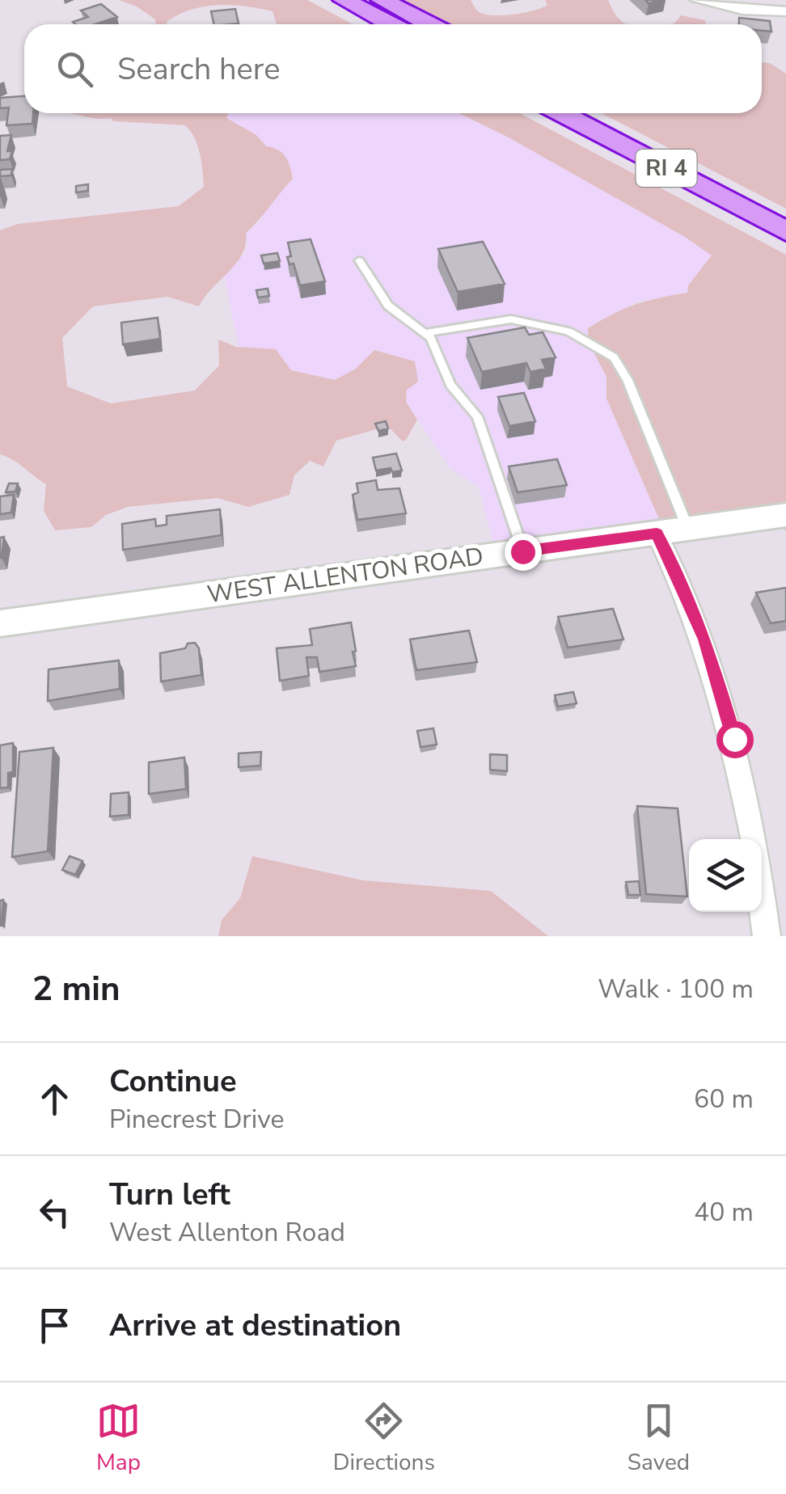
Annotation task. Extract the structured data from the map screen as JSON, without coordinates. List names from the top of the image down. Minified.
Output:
{"streets":{"highway":["RI 4"],"street":["WEST ALLENTON ROAD"]},"page":{"search":"Search here","heading":["2 min","Walk · 100 m"],"list":[["Continue","Pinecrest Drive","60 m"],["Turn left","West Allenton Road","40 m"],"Arrive at destination"],"nav":["Map","Directions","Saved"]}}
